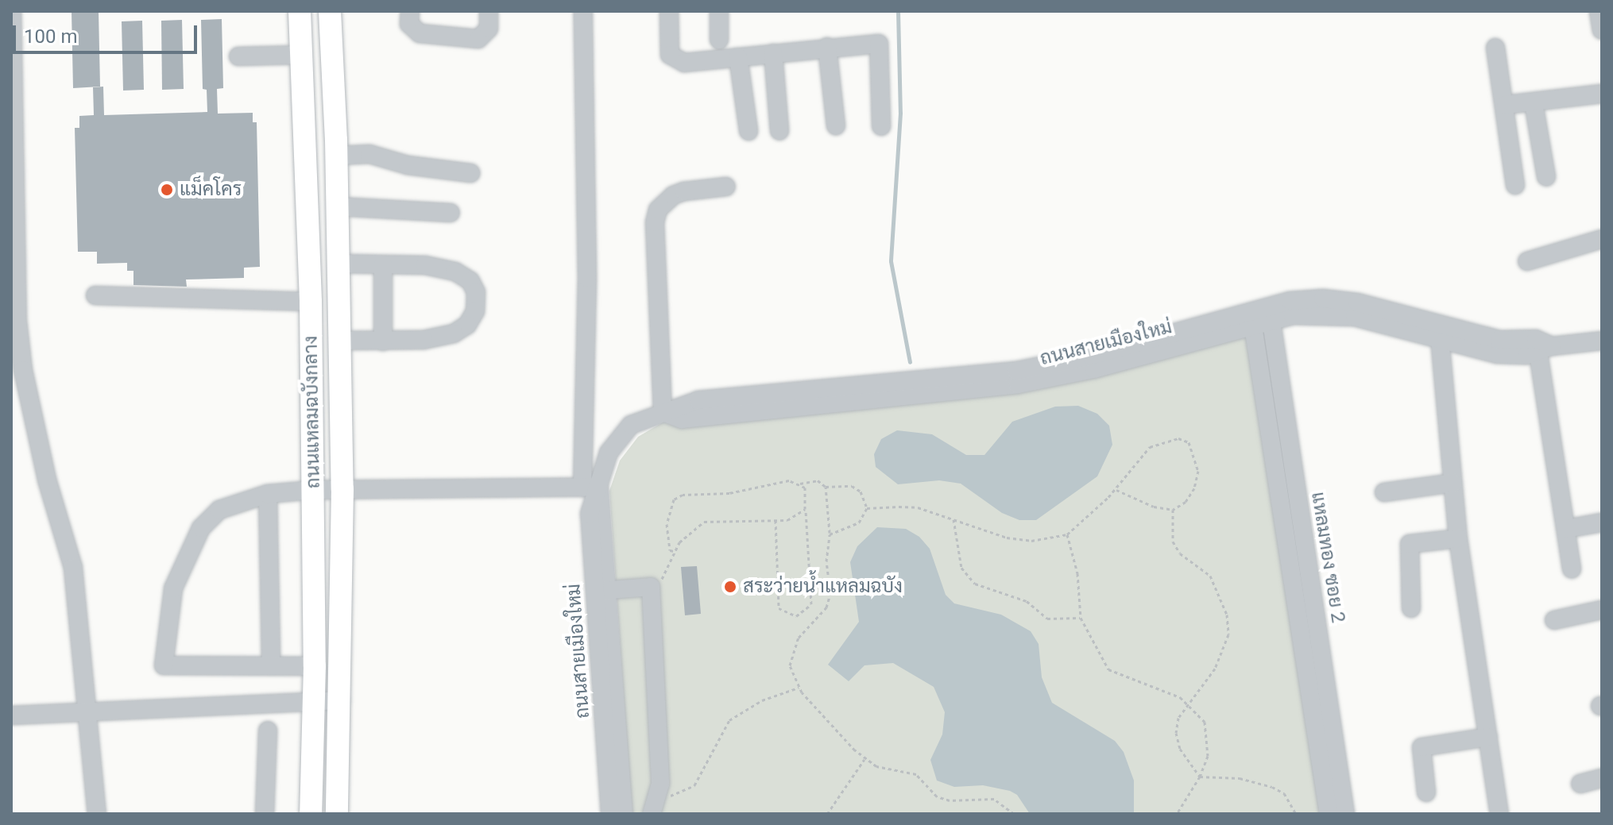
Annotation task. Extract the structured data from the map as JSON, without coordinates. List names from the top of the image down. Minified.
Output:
{"streets":{"main road":["ถนนแหลมฉบังกลาง"],"street":["ถนนสายเมืองใหม่","แหลมทอง ซอย 2"]},"crossings":[["ถนนสายเมืองใหม่","แหลมทอง ซอย 2"]],"places":["แม็คโคร","สระว่ายน้ำแหลมฉบัง"],"scale_bar":"100 m"}
